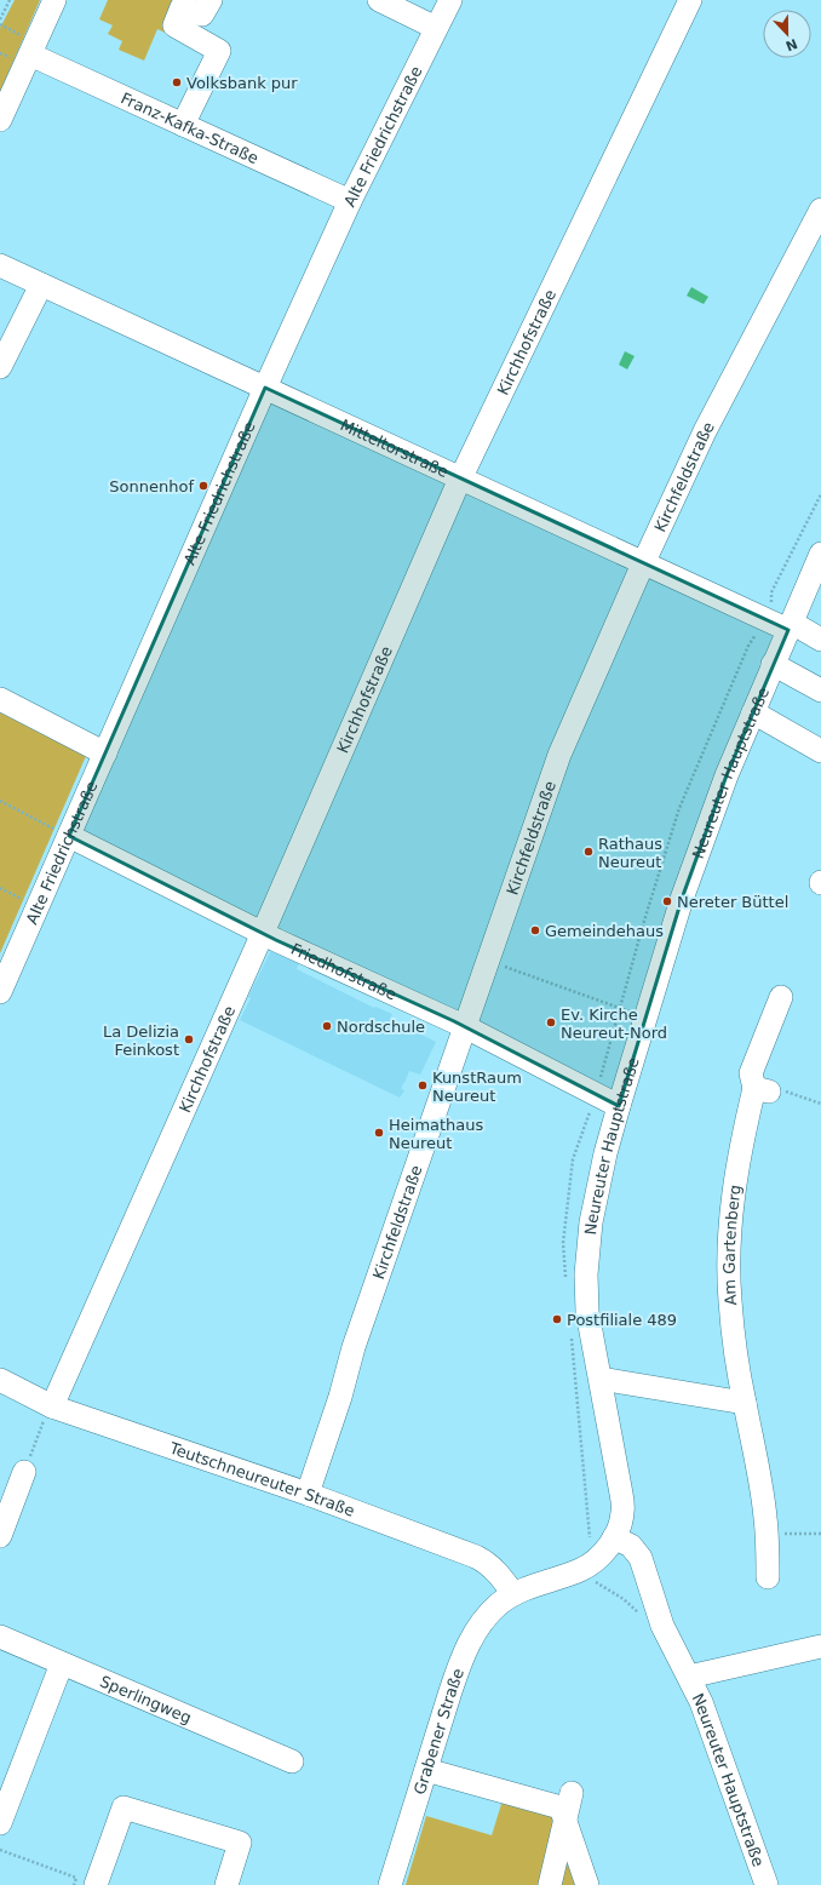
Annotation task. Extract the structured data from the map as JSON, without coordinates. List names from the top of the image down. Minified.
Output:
{"streets":{"street":["Franz-Kafka-Straße","Alte Friedrichstraße","Kirchhofstraße","Mitteltorstraße","Kirchfeldstraße","Neureuter Hauptstraße","Friedhofstraße","Am Gartenberg","Teutschneureuter Straße","Sperlingweg","Grabener Straße"]},"crossings":[["Franz-Kafka-Straße","Alte Friedrichstraße"],["Alte Friedrichstraße","Mitteltorstraße"],["Alte Friedrichstraße","Friedhofstraße"],["Kirchhofstraße","Mitteltorstraße"],["Kirchhofstraße","Friedhofstraße"],["Kirchhofstraße","Teutschneureuter Straße"],["Mitteltorstraße","Kirchfeldstraße"],["Mitteltorstraße","Neureuter Hauptstraße"],["Kirchfeldstraße","Friedhofstraße"],["Kirchfeldstraße","Teutschneureuter Straße"],["Neureuter Hauptstraße","Friedhofstraße"],["Neureuter Hauptstraße","Teutschneureuter Straße"],["Neureuter Hauptstraße","Grabener Straße"],["Teutschneureuter Straße","Grabener Straße"]],"places":["Volksbank pur","Sonnenhof","Rathaus Neureut","Nereter Büttel","Gemeindehaus","Ev. Kirche Neureut-Nord","Nordschule","La Delizia Feinkost","KunstRaum Neureut","Heimathaus Neureut","Postfiliale 489"],"north":"bottom"}
